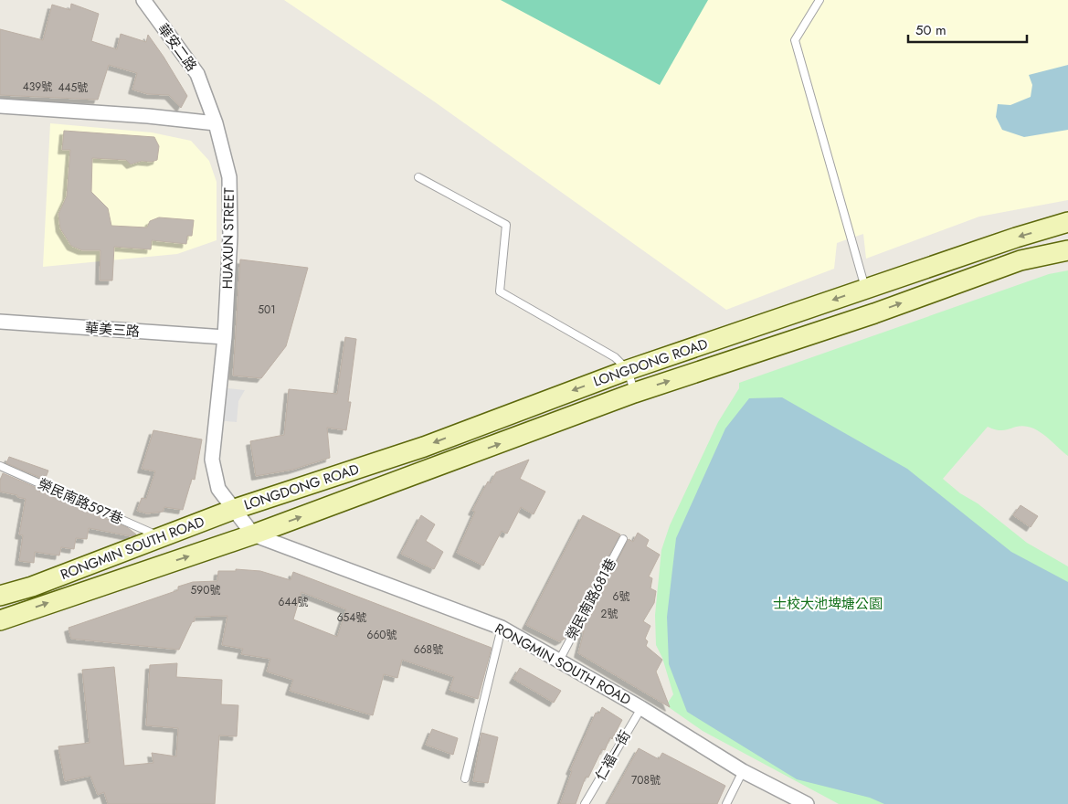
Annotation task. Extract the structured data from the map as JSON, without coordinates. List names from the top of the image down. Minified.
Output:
{"streets":{"street":["華安二路","HUAXUN STREET","華美三路","LONGDONG ROAD","RONGMIN SOUTH ROAD"],"lane":["榮民南路597巷","榮民南路681巷","仁福一街"]},"crossings":[["華安二路","HUAXUN STREET"],["HUAXUN STREET","華美三路"],["HUAXUN STREET","LONGDONG ROAD"],["HUAXUN STREET","RONGMIN SOUTH ROAD"],["LONGDONG ROAD","RONGMIN SOUTH ROAD"],["榮民南路597巷","RONGMIN SOUTH ROAD"],["RONGMIN SOUTH ROAD","榮民南路681巷"],["RONGMIN SOUTH ROAD","仁福一街"]],"parks":["士校大池埤塘公園"],"house_numbers":["439號","445號","501","590號","6號","644號","2號","654號","660號","668號","708號"],"scale_bar":"50 m"}
